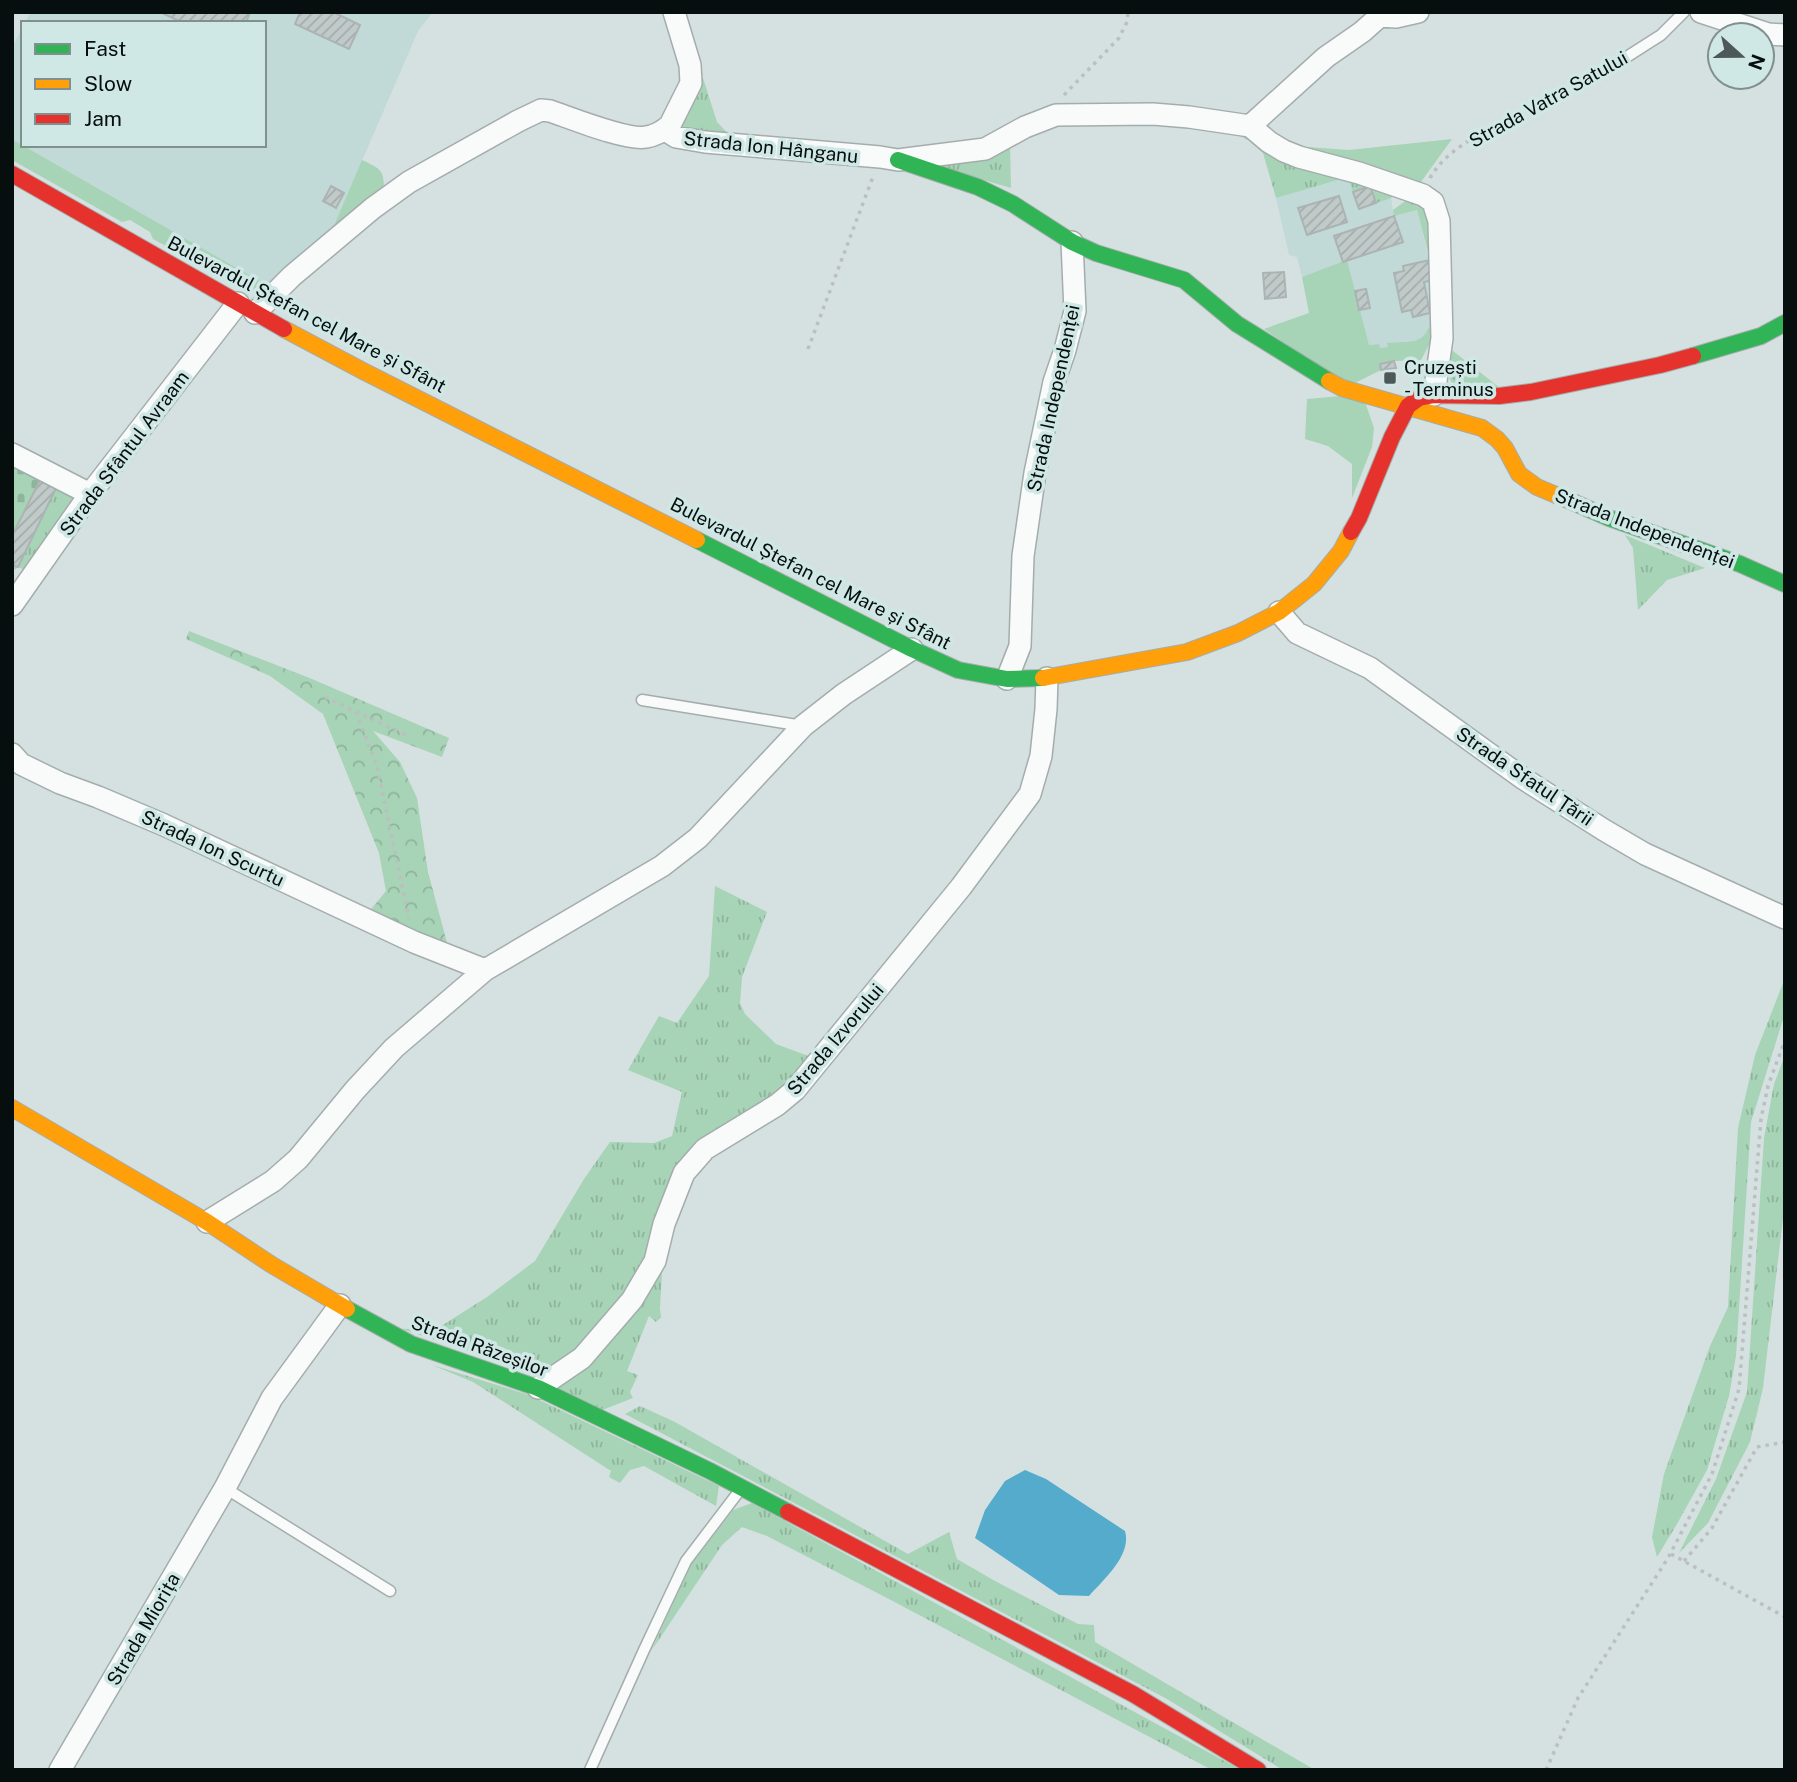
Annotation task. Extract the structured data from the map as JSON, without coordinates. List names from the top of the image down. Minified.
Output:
{"streets":{"street":["Strada Ion Hânganu","Bulevardul Ștefan cel Mare și Sfânt","Strada Independenței","Strada Sfântul Avraam","Strada Sfatul Țării","Strada Ion Scurtu","Strada Izvorului","Strada Răzeșilor","Strada Miorița"],"lane":["Strada Vatra Satului"]},"crossings":[["Strada Ion Hânganu","Strada Independenței"],["Strada Ion Hânganu","Strada Sfântul Avraam"],["Bulevardul Ștefan cel Mare și Sfânt","Strada Independenței"],["Bulevardul Ștefan cel Mare și Sfânt","Strada Sfântul Avraam"],["Bulevardul Ștefan cel Mare și Sfânt","Strada Sfatul Țării"],["Bulevardul Ștefan cel Mare și Sfânt","Strada Izvorului"],["Strada Izvorului","Strada Răzeșilor"],["Strada Răzeșilor","Strada Miorița"]],"places":{"transit":["Cruzești - Terminus"]},"legend":["Fast","Slow","Jam"],"north":"right"}
